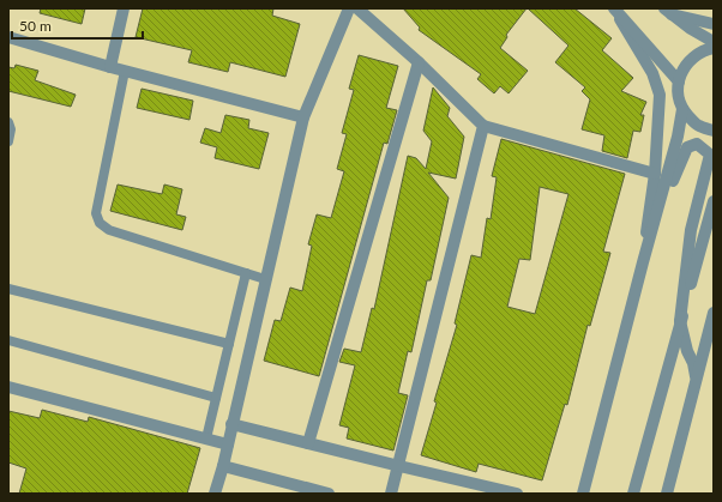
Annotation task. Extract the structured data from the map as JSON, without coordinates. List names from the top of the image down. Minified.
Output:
{"scale_bar":"50 m"}
